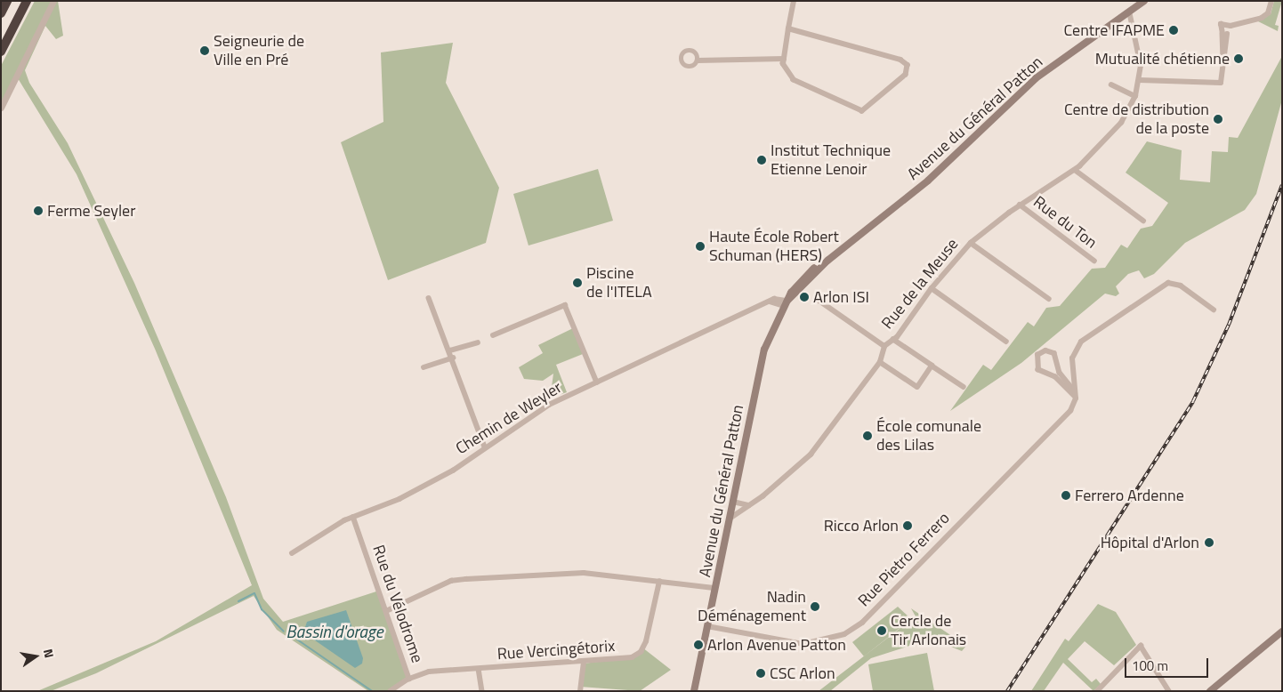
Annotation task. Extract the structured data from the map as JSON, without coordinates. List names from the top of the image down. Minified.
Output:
{"streets":{"main road":["Avenue du Général Patton"],"street":["Rue du Ton","Rue de la Meuse","Chemin de Weyler","Rue Pietro Ferrero","Rue du Vélodrome","Rue Vercingétorix"]},"crossings":[["Avenue du Général Patton","Rue de la Meuse"],["Avenue du Général Patton","Chemin de Weyler"],["Avenue du Général Patton","Rue Pietro Ferrero"],["Rue du Ton","Rue de la Meuse"],["Chemin de Weyler","Rue du Vélodrome"],["Rue du Vélodrome","Rue Vercingétorix"]],"water":["Bassin d'orage"],"places":["Centre IFAPME","Seigneurie de Ville en Pré","Mutualité chétienne","Centre de distribution de la poste","Institut Technique Etienne Lenoir","Ferme Seyler","Haute École Robert Schuman (HERS)","Piscine de l'ITELA","Arlon ISI","École comunale des Lilas","Ferrero Ardenne","Ricco Arlon","Hôpital d'Arlon","Nadin Déménagement","Cercle de Tir Arlonais","Arlon Avenue Patton","CSC Arlon"],"scale_bar":"100 m","north":"right"}
